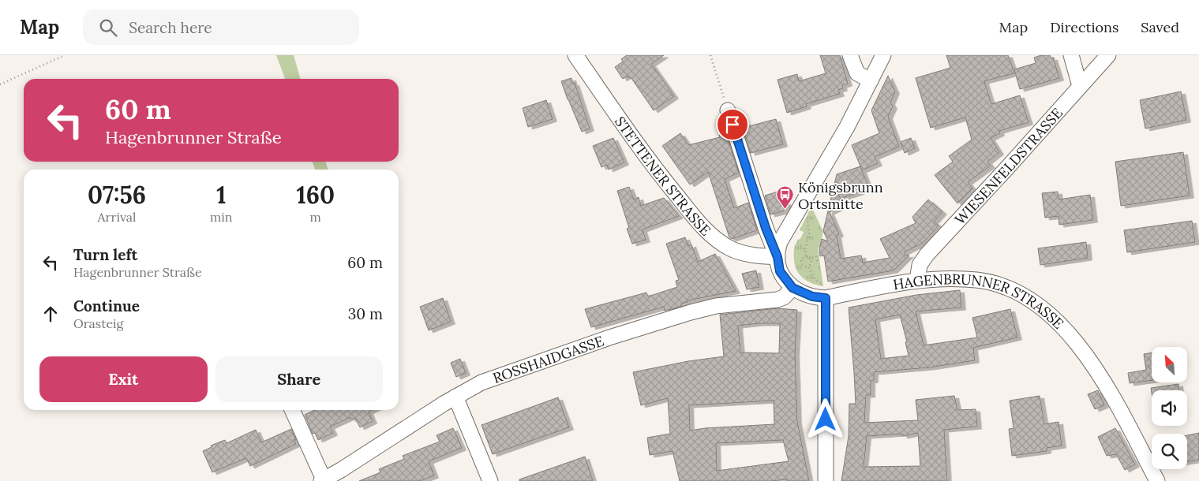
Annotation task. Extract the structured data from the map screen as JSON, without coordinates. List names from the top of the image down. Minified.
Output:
{"streets":{"street":["WIESENFELDSTRASSE","STETTENER STRASSE","HAGENBRUNNER STRASSE","ROSSHAIDGASSE"]},"crossings":[["WIESENFELDSTRASSE","HAGENBRUNNER STRASSE"],["STETTENER STRASSE","HAGENBRUNNER STRASSE"],["HAGENBRUNNER STRASSE","ROSSHAIDGASSE"]],"places":{"bus stop":["Königsbrunn Ortsmitte"]},"north":"top left","page":{"header":"Map","search":"Search here","nav":["Map","Directions","Saved"],"turn":["60 m","Hagenbrunner Straße"],"eta":["07:56","Arrival","1","min","160","m"],"list":[{"name":"Turn left","note":"Hagenbrunner Straße","value":"60 m"},{"name":"Continue","note":"Orasteig","value":"30 m"}],"buttons":["Exit","Share"]}}
